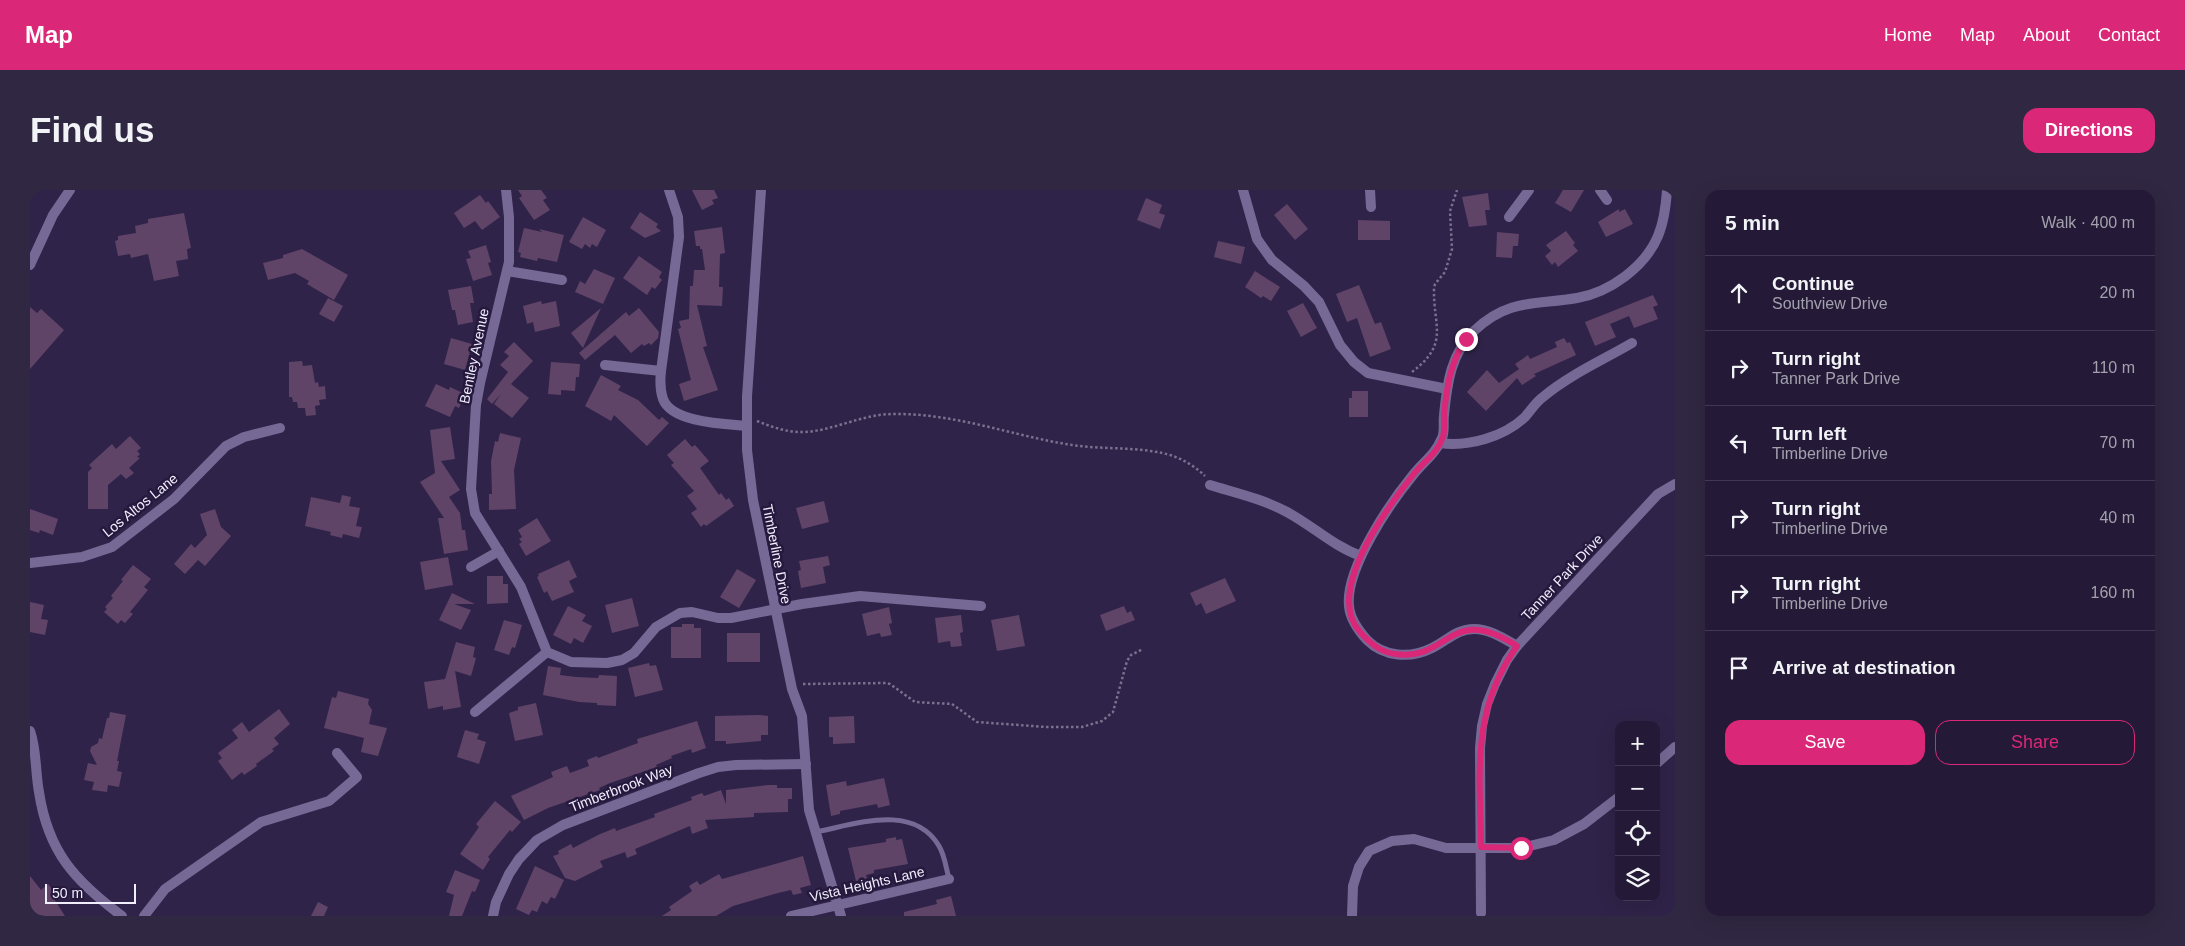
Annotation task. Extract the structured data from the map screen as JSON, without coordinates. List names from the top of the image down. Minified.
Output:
{"streets":{"street":["Bentley Avenue","Los Altos Lane","Timberline Drive","Tanner Park Drive","Timberbrook Way","Vista Heights Lane"]},"crossings":[["Timberline Drive","Timberbrook Way"],["Timberline Drive","Vista Heights Lane"]],"scale_bar":"50 m","page":{"header":"Map","nav":["Home","Map","About","Contact"],"buttons":["Directions",["Save","Share"]],"title":"Find us","heading":["5 min","Walk · 400 m"],"list":[["Continue","Southview Drive","20 m"],["Turn right","Tanner Park Drive","110 m"],["Turn left","Timberline Drive","70 m"],["Turn right","Timberline Drive","40 m"],["Turn right","Timberline Drive","160 m"],"Arrive at destination"],"map_buttons":["+","−"],"scale":"50 m"}}
